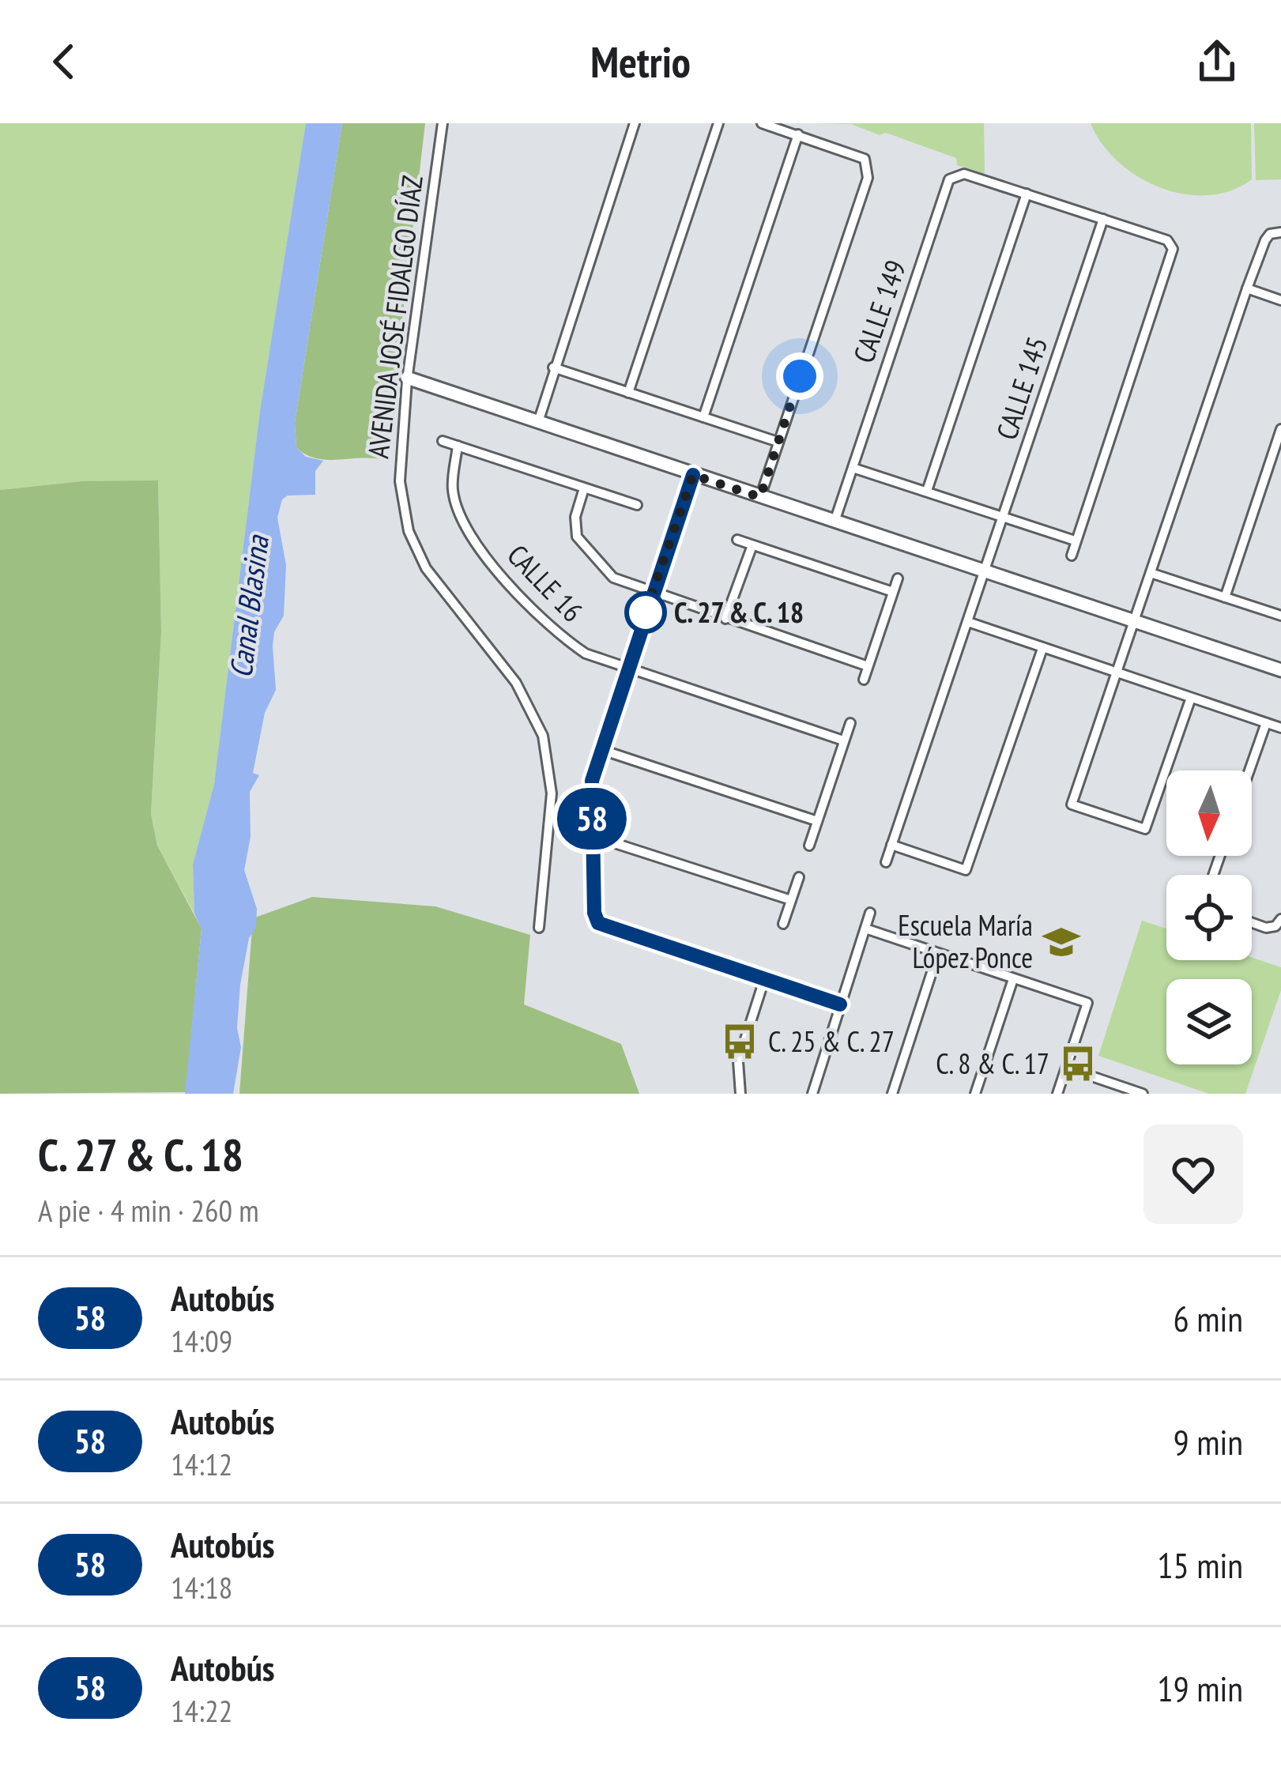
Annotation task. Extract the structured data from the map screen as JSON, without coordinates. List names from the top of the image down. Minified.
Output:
{"streets":{"street":["CALLE 149","AVENIDA JOSÉ FIDALGO DÍAZ","CALLE 145","CALLE 16"]},"water":["Canal Blasina"],"places":{"other":["C. 27 & C. 18"],"school or university":["Escuela María López Ponce"],"bus stop":["C. 25 & C. 27","C. 8 & C. 17"]},"lines":["bus line 58"],"north":"bottom","page":{"header":"Metrio","on_map":"58","heading":["C. 27 & C. 18","A pie · 4 min · 260 m"],"list":[{"mark":"58","name":"Autobús","note":"14:09","value":"6 min"},{"mark":"58","name":"Autobús","note":"14:12","value":"9 min"},{"mark":"58","name":"Autobús","note":"14:18","value":"15 min"},{"mark":"58","name":"Autobús","note":"14:22","value":"19 min"}]}}
